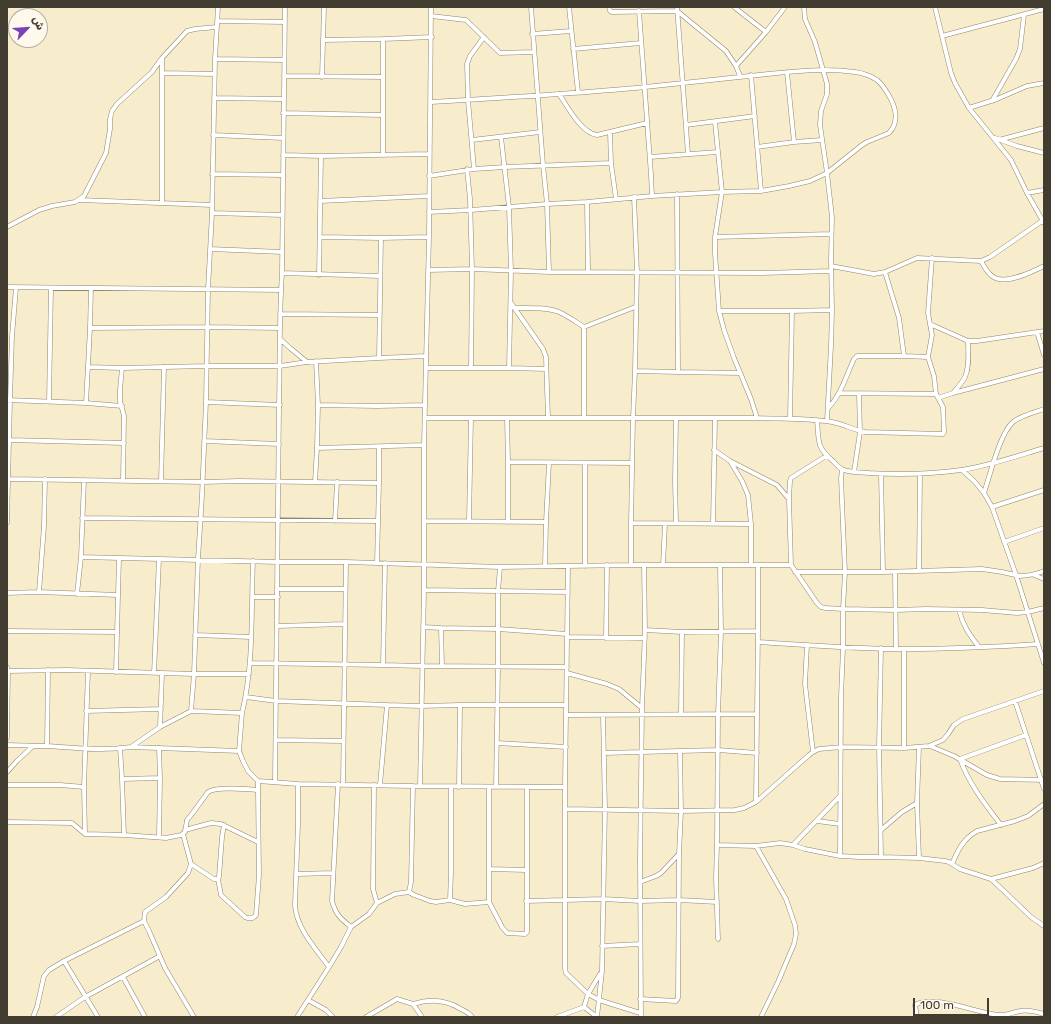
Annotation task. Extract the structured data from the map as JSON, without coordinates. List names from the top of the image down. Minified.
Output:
{"scale_bar":"100 m","north":"top right"}
